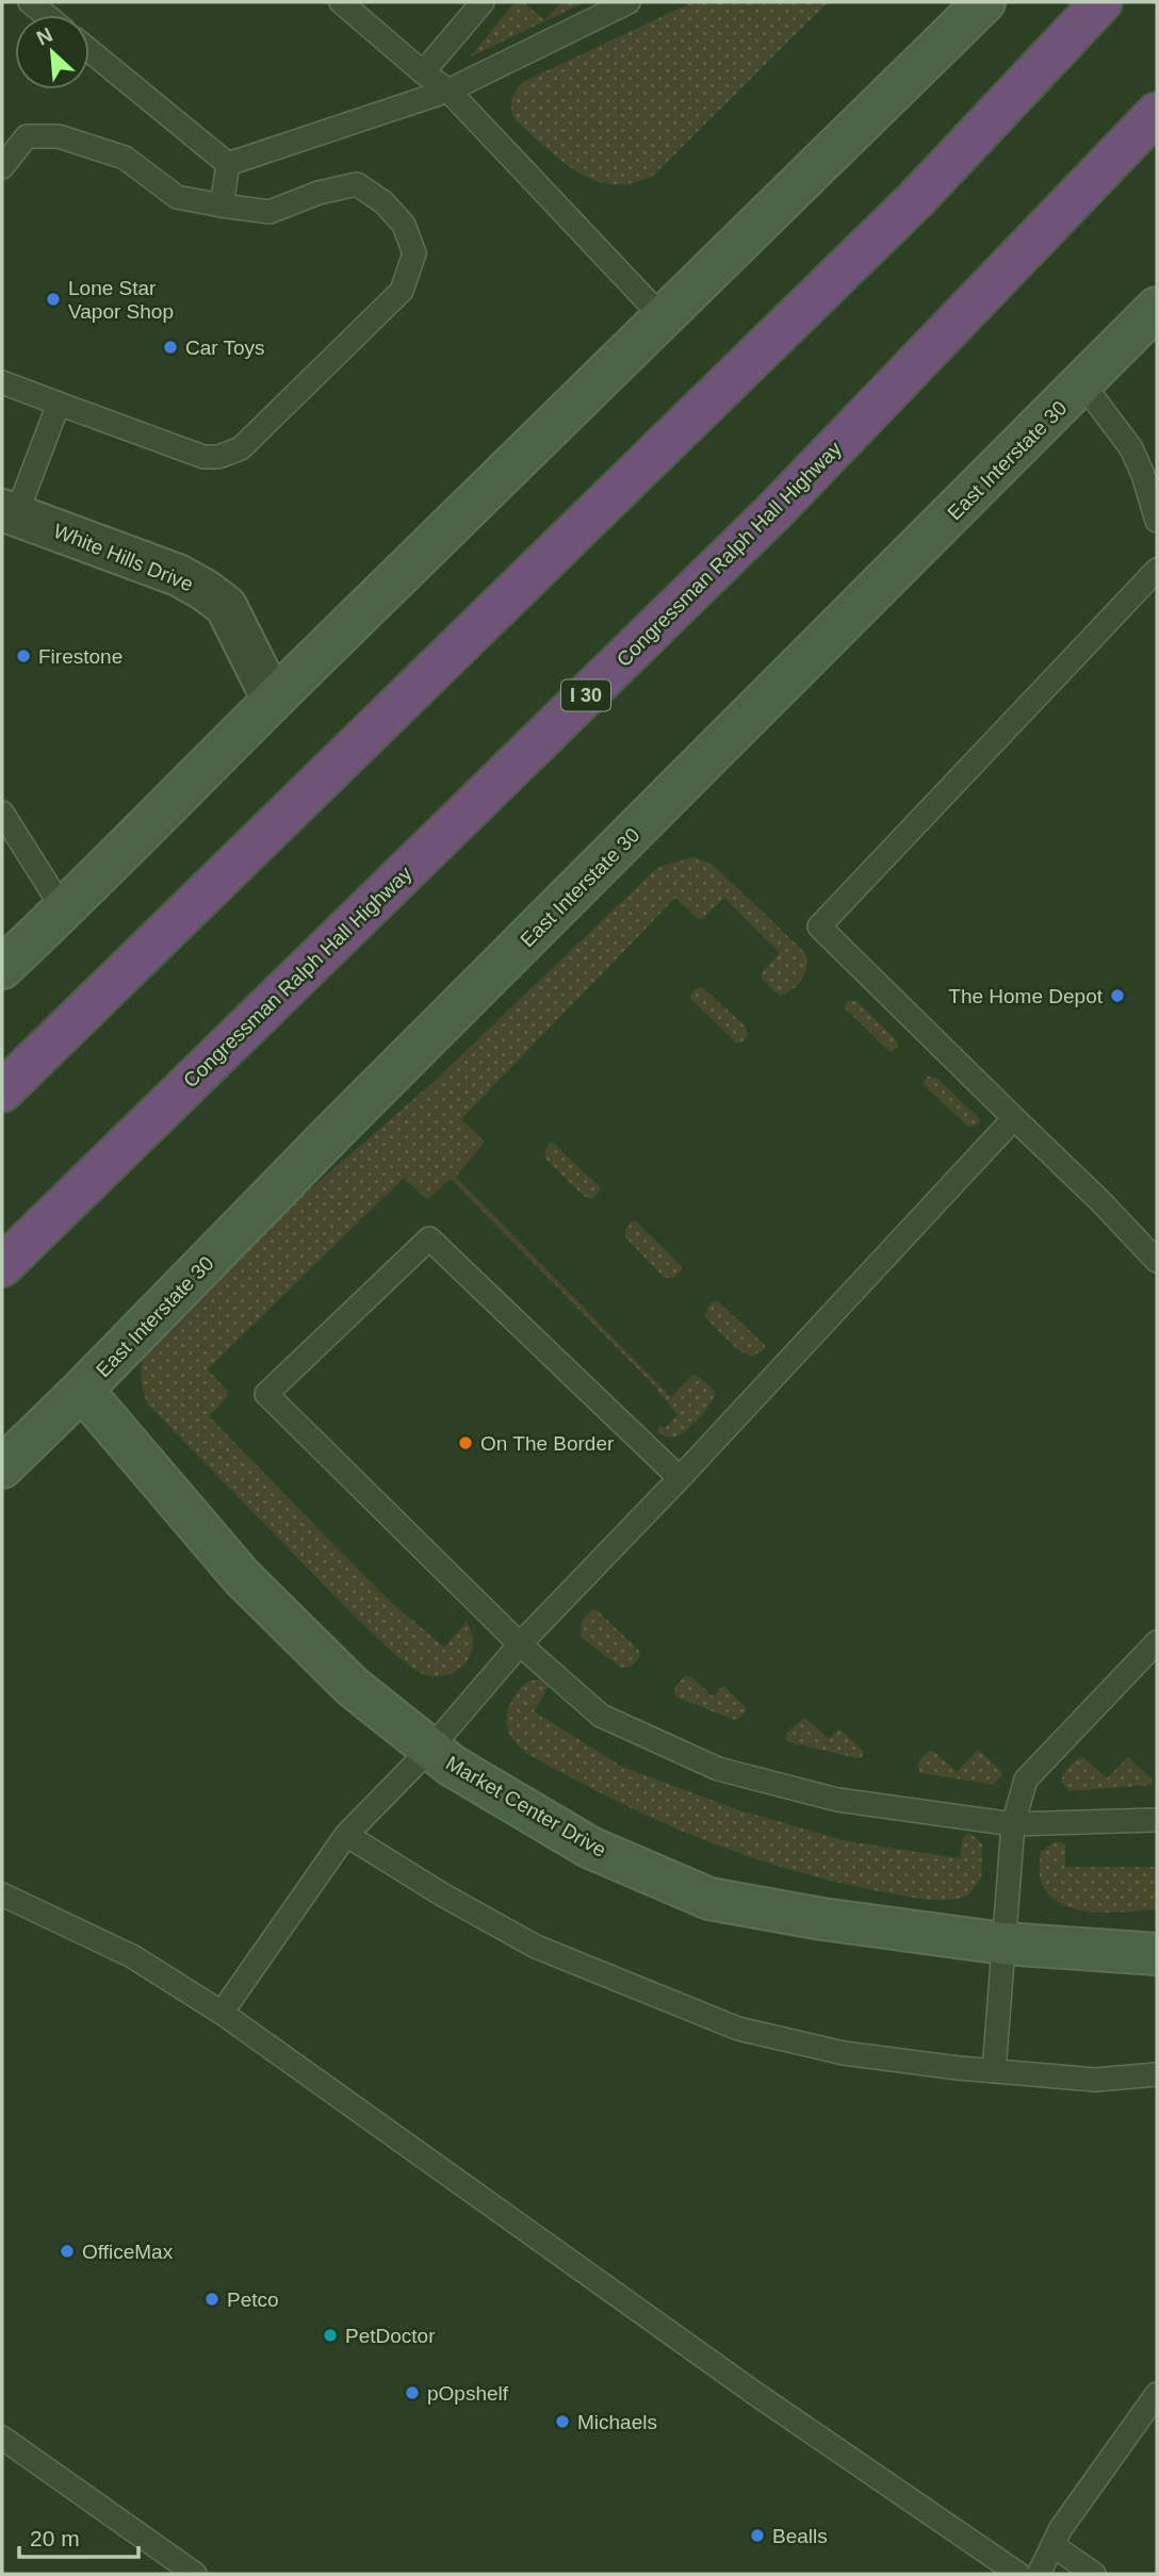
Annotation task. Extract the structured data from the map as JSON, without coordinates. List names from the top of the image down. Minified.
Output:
{"streets":{"highway":["Congressman Ralph Hall Highway","I 30"],"main road":["East Interstate 30","Market Center Drive"],"street":["White Hills Drive"]},"crossings":[["East Interstate 30","Market Center Drive"]],"places":["Lone Star Vapor Shop","Car Toys","Firestone","The Home Depot","On The Border","OfficeMax","Petco","PetDoctor","pOpshelf","Michaels","Bealls"],"scale_bar":"20 m","north":"top left"}
